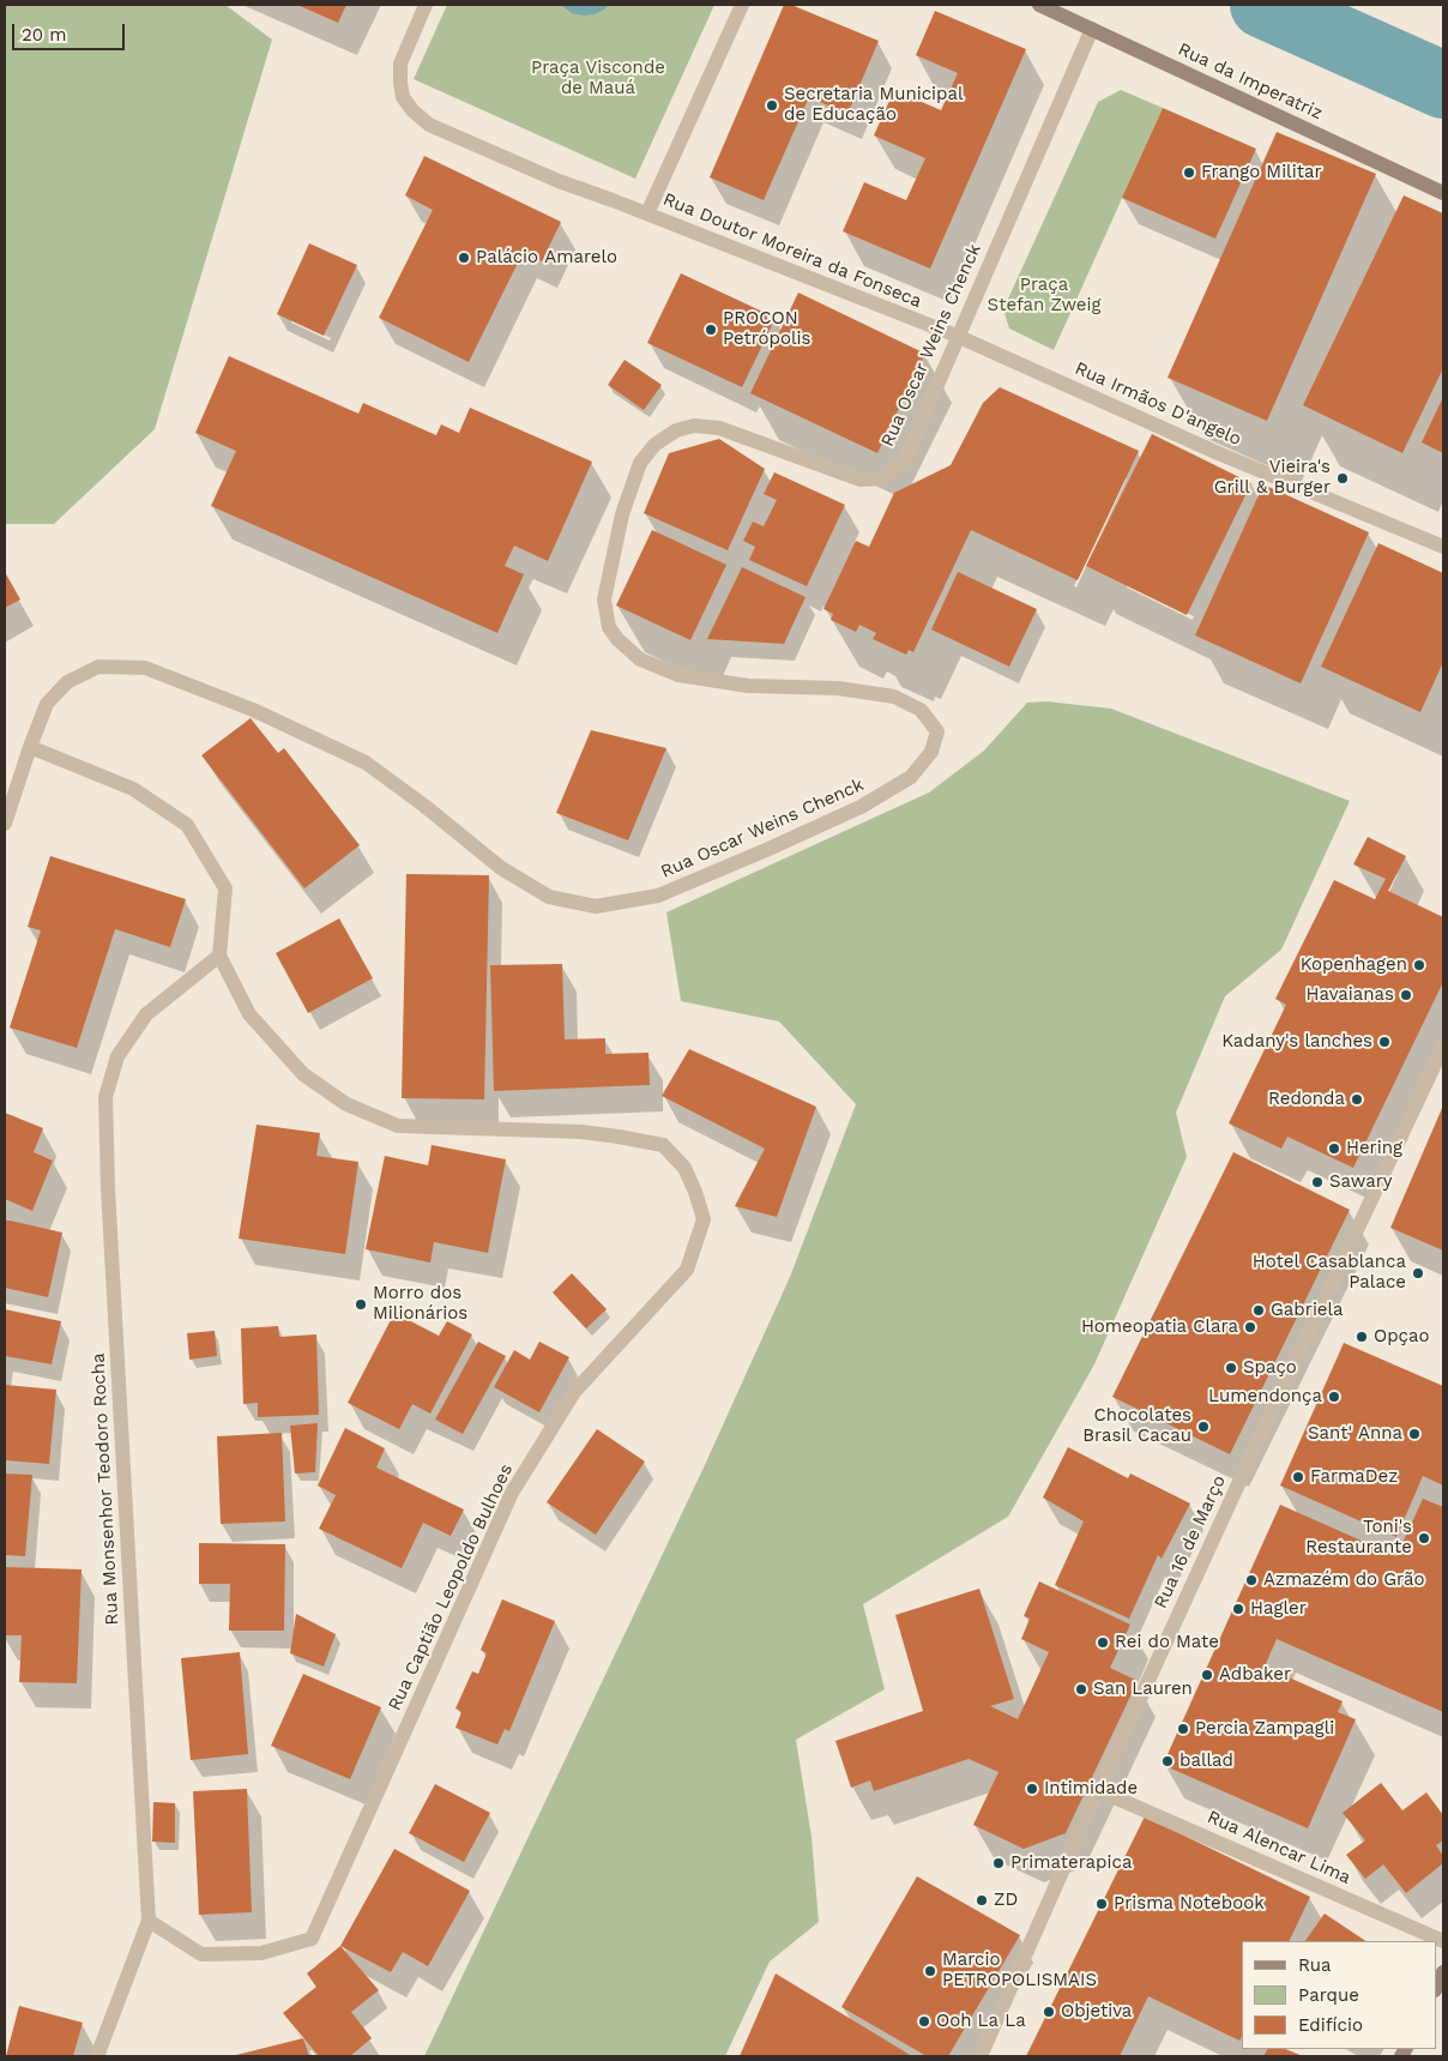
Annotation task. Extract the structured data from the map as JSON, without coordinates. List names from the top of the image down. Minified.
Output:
{"streets":{"main road":["Rua da Imperatriz"],"street":["Rua Doutor Moreira da Fonseca","Rua Oscar Weins Chenck","Rua Irmãos D'angelo","Rua Monsenhor Teodoro Rocha","Rua 16 de Março","Rua Captião Leopoldo Bulhoes","Rua Alencar Lima"]},"crossings":[["Rua da Imperatriz","Rua Oscar Weins Chenck"],["Rua Doutor Moreira da Fonseca","Rua Oscar Weins Chenck"],["Rua Doutor Moreira da Fonseca","Rua Irmãos D'angelo"],["Rua Oscar Weins Chenck","Rua Irmãos D'angelo"],["Rua Monsenhor Teodoro Rocha","Rua Captião Leopoldo Bulhoes"],["Rua 16 de Março","Rua Alencar Lima"]],"parks":["Praça Visconde de Mauá","Praça Stefan Zweig"],"places":["Secretaria Municipal de Educação","Frango Militar","Palácio Amarelo","PROCON Petrópolis","Vieira's Grill & Burger","Kopenhagen","Havaianas","Kadany's lanches","Redonda","Hering","Sawary","Hotel Casablanca Palace","Morro dos Milionários","Gabriela","Homeopatia Clara","Opçao","Spaço","Lumendonça","Chocolates Brasil Cacau","Sant' Anna","FarmaDez","Toni's Restaurante","Azmazém do Grão","Hagler","Rei do Mate","Adbaker","San Lauren","Percia Zampagli","ballad","Intimidade","Primaterapica","ZD","Prisma Notebook","Marcio PETROPOLISMAIS","Objetiva","Ooh La La"],"legend":["Rua","Parque","Edifício"],"scale_bar":"20 m"}
